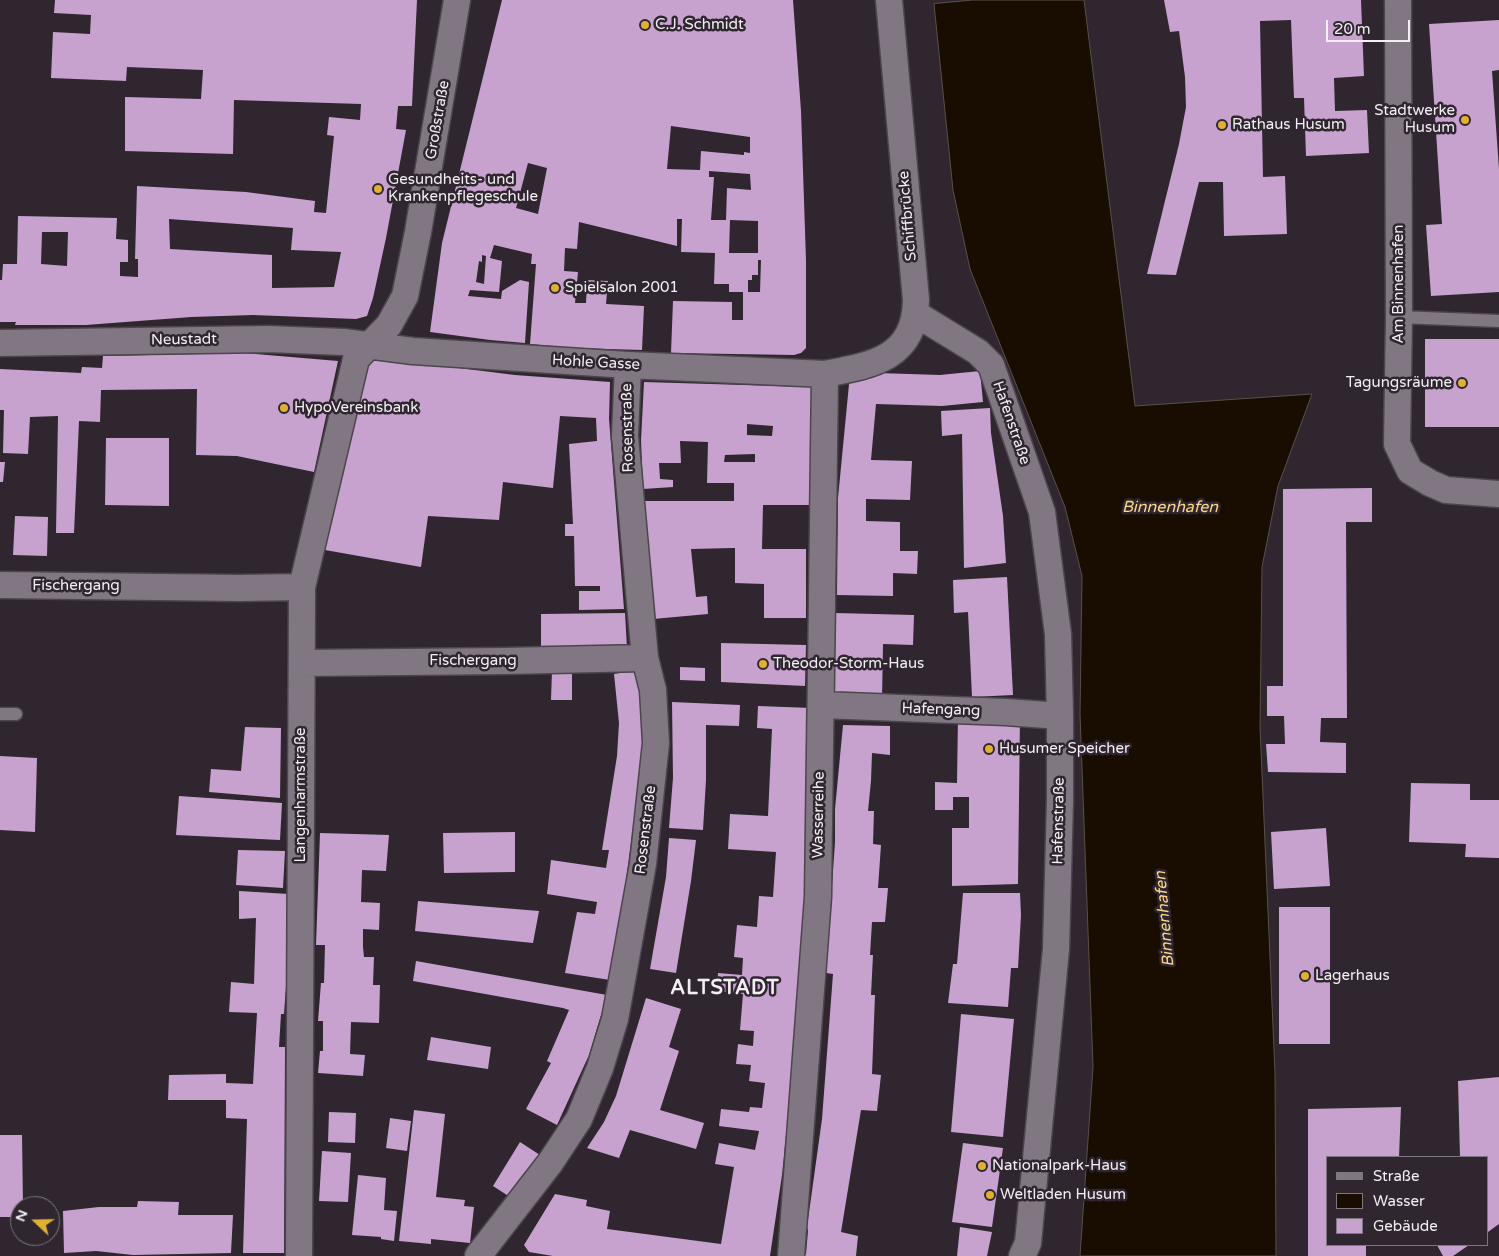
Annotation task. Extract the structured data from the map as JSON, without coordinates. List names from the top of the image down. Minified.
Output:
{"streets":{"street":["Großstraße","Schiffbrücke","Am Binnenhafen","Neustadt","Hohle Gasse","Hafenstraße","Rosenstraße","Fischergang","Hafengang","Langenharmstraße","Wasserreihe"]},"crossings":[["Großstraße","Neustadt"],["Großstraße","Hohle Gasse"],["Großstraße","Langenharmstraße"],["Schiffbrücke","Hohle Gasse"],["Schiffbrücke","Hafenstraße"],["Schiffbrücke","Wasserreihe"],["Neustadt","Hohle Gasse"],["Neustadt","Langenharmstraße"],["Hohle Gasse","Rosenstraße"],["Hohle Gasse","Langenharmstraße"],["Hohle Gasse","Wasserreihe"],["Hafenstraße","Hafengang"],["Rosenstraße","Fischergang"],["Fischergang","Langenharmstraße"],["Hafengang","Wasserreihe"]],"districts":["ALTSTADT"],"water":["Binnenhafen"],"places":["C.J. Schmidt","Stadtwerke Husum","Rathaus Husum","Gesundheits- und Krankenpflegeschule","Spielsalon 2001","Tagungsräume","HypoVereinsbank","Theodor-Storm-Haus","Husumer Speicher","Lagerhaus","Nationalpark-Haus","Weltladen Husum"],"legend":["Straße","Wasser","Gebäude"],"scale_bar":"20 m","north":"left"}
